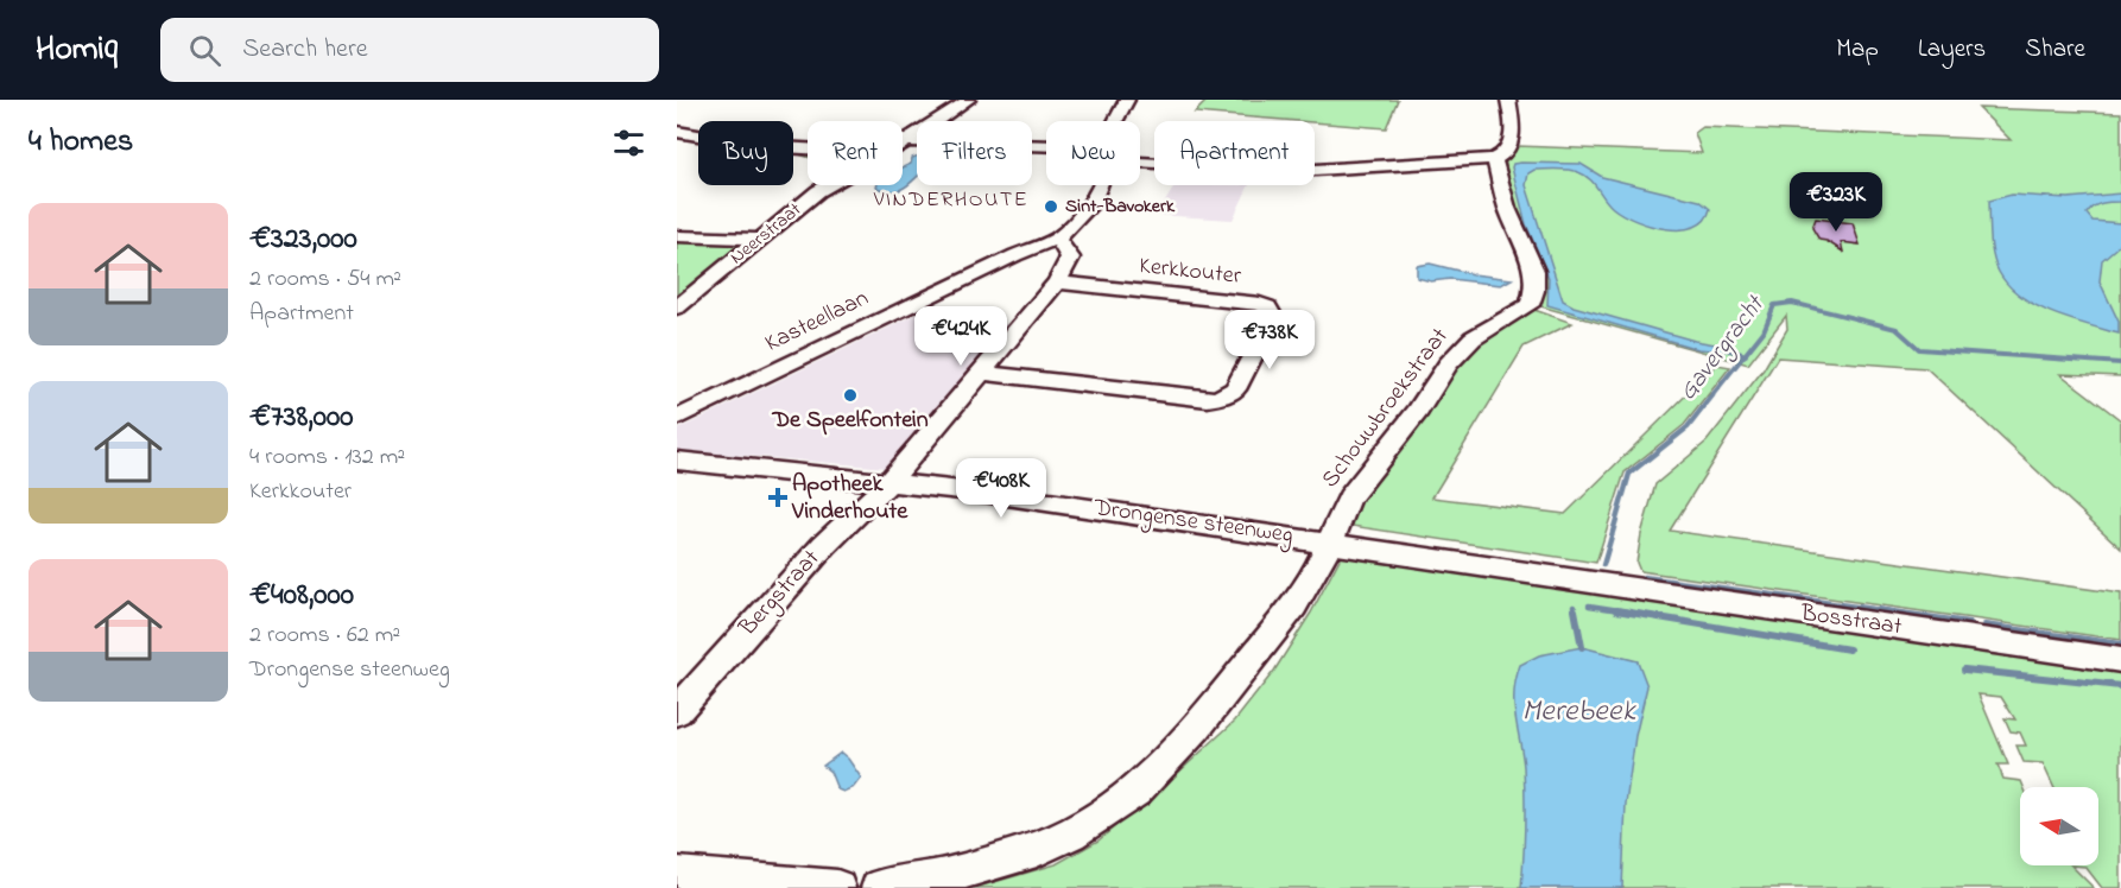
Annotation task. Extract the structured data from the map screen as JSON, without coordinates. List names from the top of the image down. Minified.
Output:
{"streets":{"street":["Neerstraat","Kerkkouter","Kasteellaan","Schouwbroekstraat","Drongense steenweg","Bergstraat","Bosstraat"]},"crossings":[["Kerkkouter","Bergstraat"],["Schouwbroekstraat","Drongense steenweg"],["Drongense steenweg","Bergstraat"],["Drongense steenweg","Bosstraat"]],"districts":["VINDERHOUTE"],"water":["Gavergracht","Merebeek"],"places":{"other":["Sint-Bavokerk","De Speelfontein"],"health":["Apotheek Vinderhoute"]},"north":"left","page":{"header":"Homiq","search":"Search here","nav":["Map","Layers","Share"],"heading":"4 homes","chip":["Buy","Rent","Filters","New","Apartment"],"price":["€323K","€424K","€738K","€408K"],"list":[{"name":"€323,000","note":"2 rooms · 54 m² · Apartment"},{"name":"€738,000","note":"4 rooms · 132 m² · Kerkkouter"},{"name":"€408,000","note":"2 rooms · 62 m² · Drongense steenweg"}]}}
